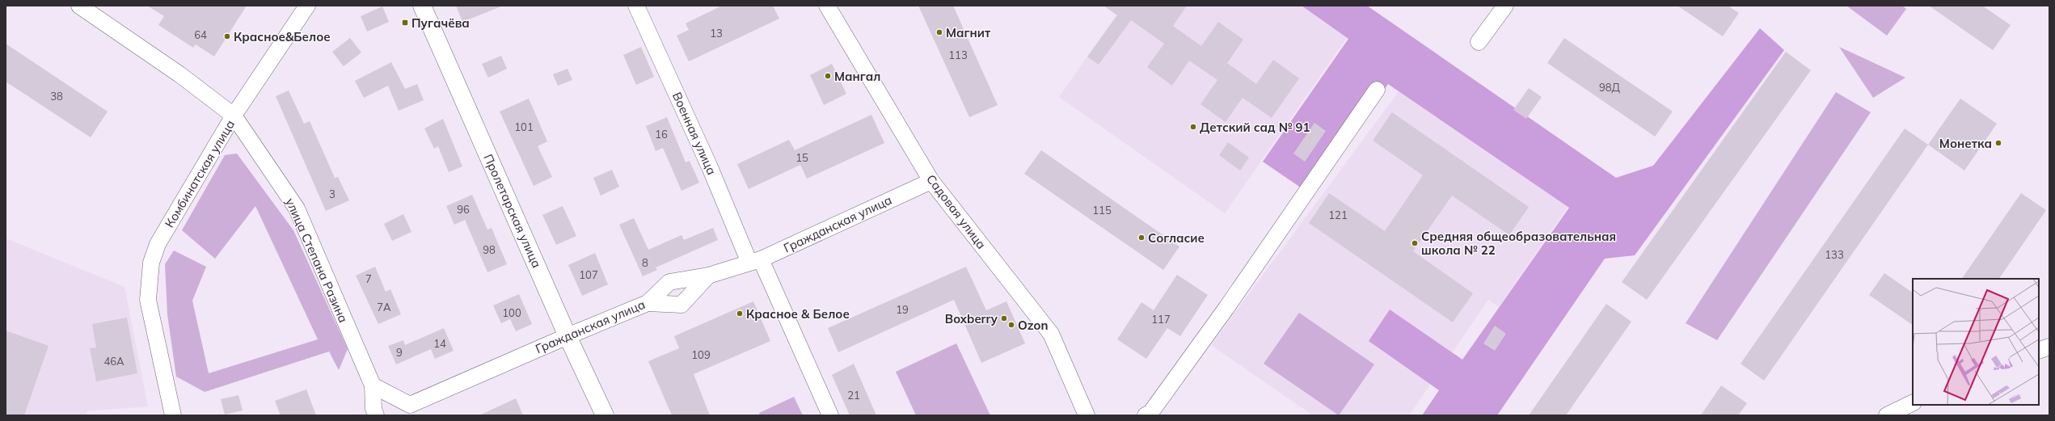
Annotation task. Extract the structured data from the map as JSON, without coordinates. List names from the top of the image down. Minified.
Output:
{"streets":{"street":["Военная улица","Комбинатская улица","Пролетарская улица","Садовая улица","Гражданская улица","улица Степана Разина"]},"crossings":[["Военная улица","Гражданская улица"],["Комбинатская улица","улица Степана Разина"],["Пролетарская улица","Гражданская улица"],["Садовая улица","Гражданская улица"],["Гражданская улица","улица Степана Разина"]],"places":{"transit":["Пугачёва"],"other":["Магнит","Красное&Белое","Мангал","Детский сад № 91","Монетка","Согласие","Средняя общеобразовательная школа № 22","Красное & Белое","Boxberry","Ozon"]},"house_numbers":["13","64","113","98Д","38","101","16","15","3","96","115","121","98","133","8","107","7","7А","19","100","117","14","9","109","46А","21"]}
